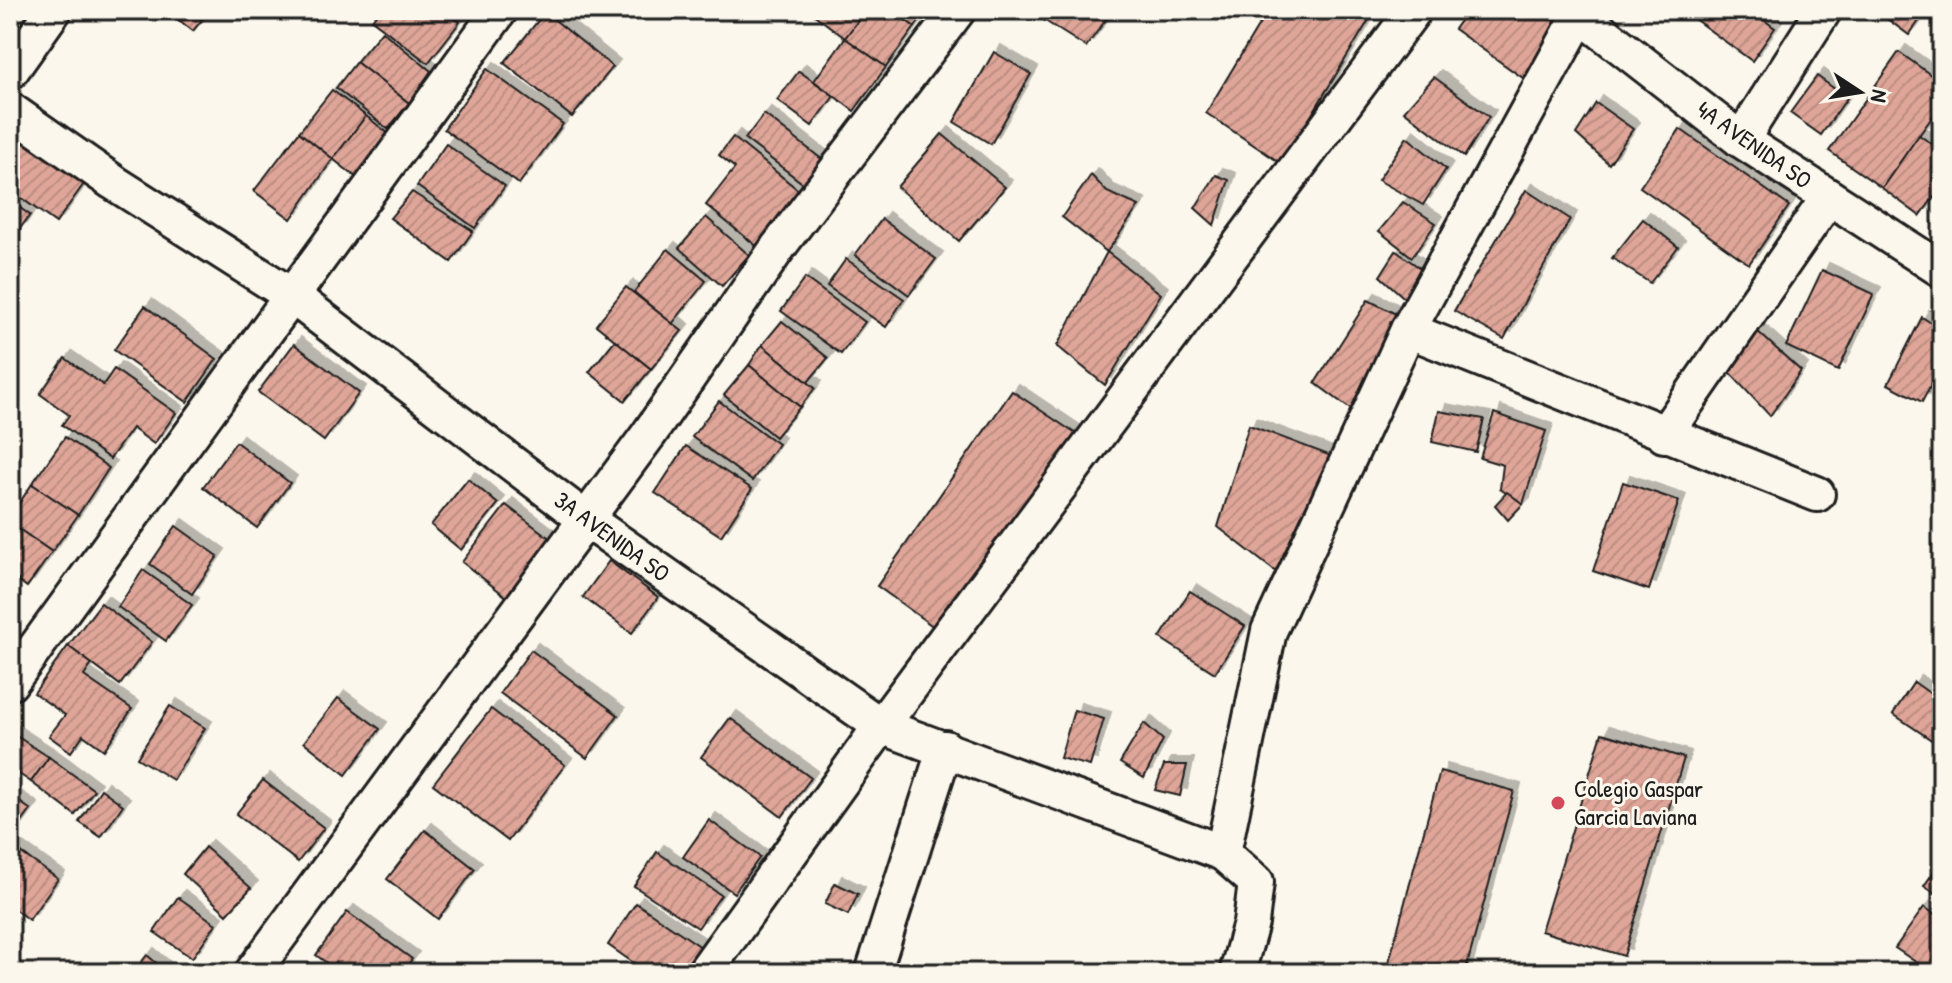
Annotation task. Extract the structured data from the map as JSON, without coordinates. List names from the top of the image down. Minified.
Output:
{"streets":{"street":["4A AVENIDA SO","3A AVENIDA SO"]},"places":["Colegio Gaspar Garcia Laviana"],"north":"right"}
